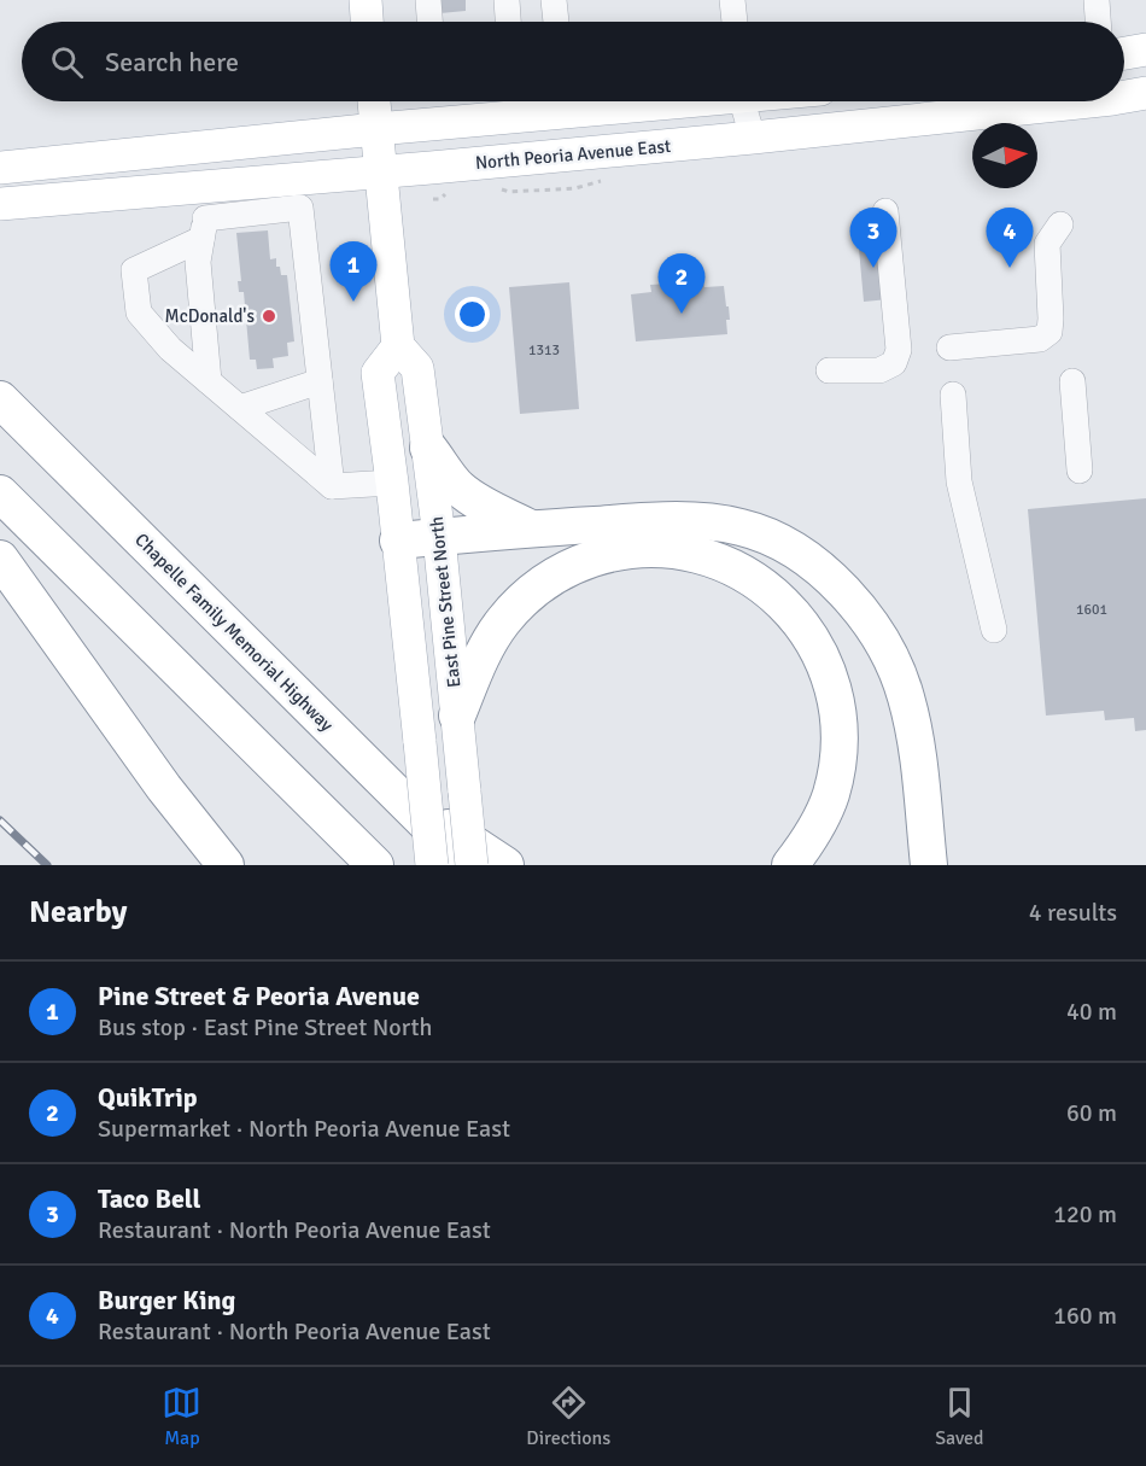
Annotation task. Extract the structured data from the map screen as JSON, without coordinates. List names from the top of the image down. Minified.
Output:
{"streets":{"highway":["Chapelle Family Memorial Highway"],"main road":["North Peoria Avenue East","East Pine Street North"]},"crossings":[["North Peoria Avenue East","East Pine Street North"],["East Pine Street North","Chapelle Family Memorial Highway"]],"places":["McDonald's"],"house_numbers":["1313","1601"],"north":"right","page":{"search":"Search here","pins":["3","4","1","2"],"heading":["Nearby","4 results"],"list":[{"mark":"1","name":"Pine Street & Peoria Avenue","note":"Bus stop · East Pine Street North","value":"40 m"},{"mark":"2","name":"QuikTrip","note":"Supermarket · North Peoria Avenue East","value":"60 m"},{"mark":"3","name":"Taco Bell","note":"Restaurant · North Peoria Avenue East","value":"120 m"},{"mark":"4","name":"Burger King","note":"Restaurant · North Peoria Avenue East","value":"160 m"}],"nav":["Map","Directions","Saved"]}}
